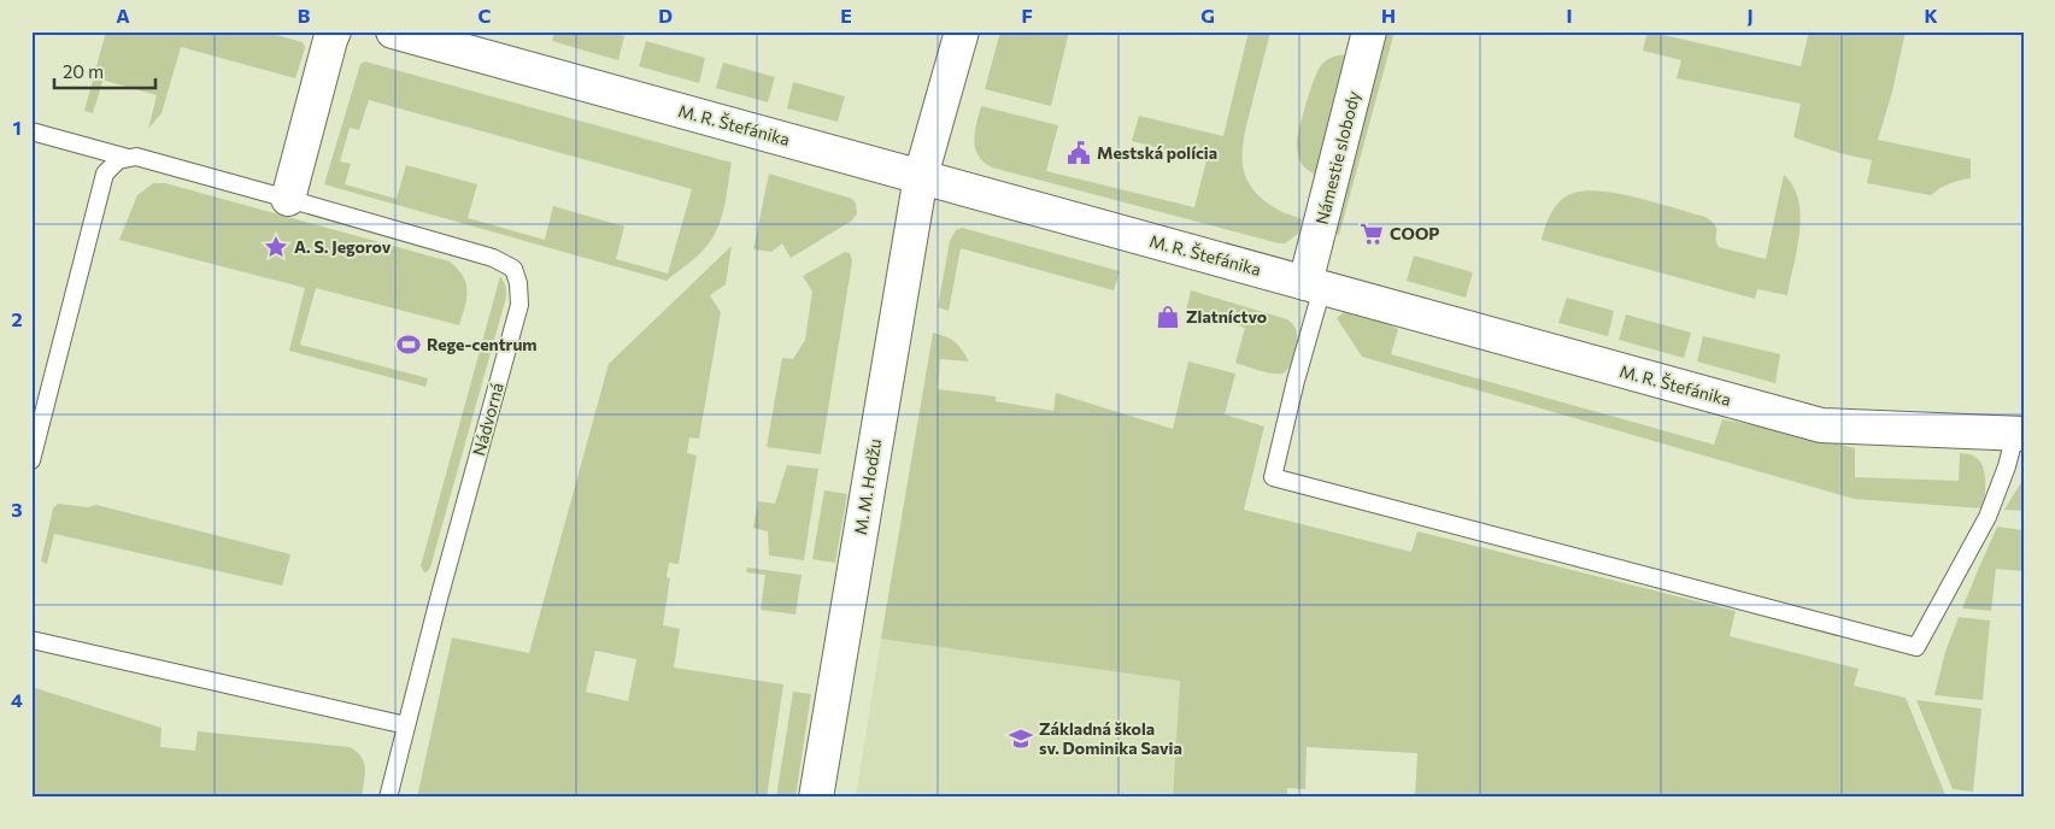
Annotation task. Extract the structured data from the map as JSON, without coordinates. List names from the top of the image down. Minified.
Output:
{"streets":{"street":["M. R. Štefánika","Námestie slobody","M. M. Hodžu"],"lane":["Nádvorná"]},"crossings":[["M. R. Štefánika","Námestie slobody"],["M. R. Štefánika","M. M. Hodžu"]],"places":{"public building":["Mestská polícia"],"supermarket":["COOP"],"place":["A. S. Jegorov"],"shop":["Zlatníctvo"],"sports":["Rege-centrum"],"school or university":["Základná škola sv. Dominika Savia"]},"scale_bar":"20 m","grid":{"columns":["A","B","C","D","E","F","G","H","I","J","K"],"rows":["1","2","3","4"]}}
